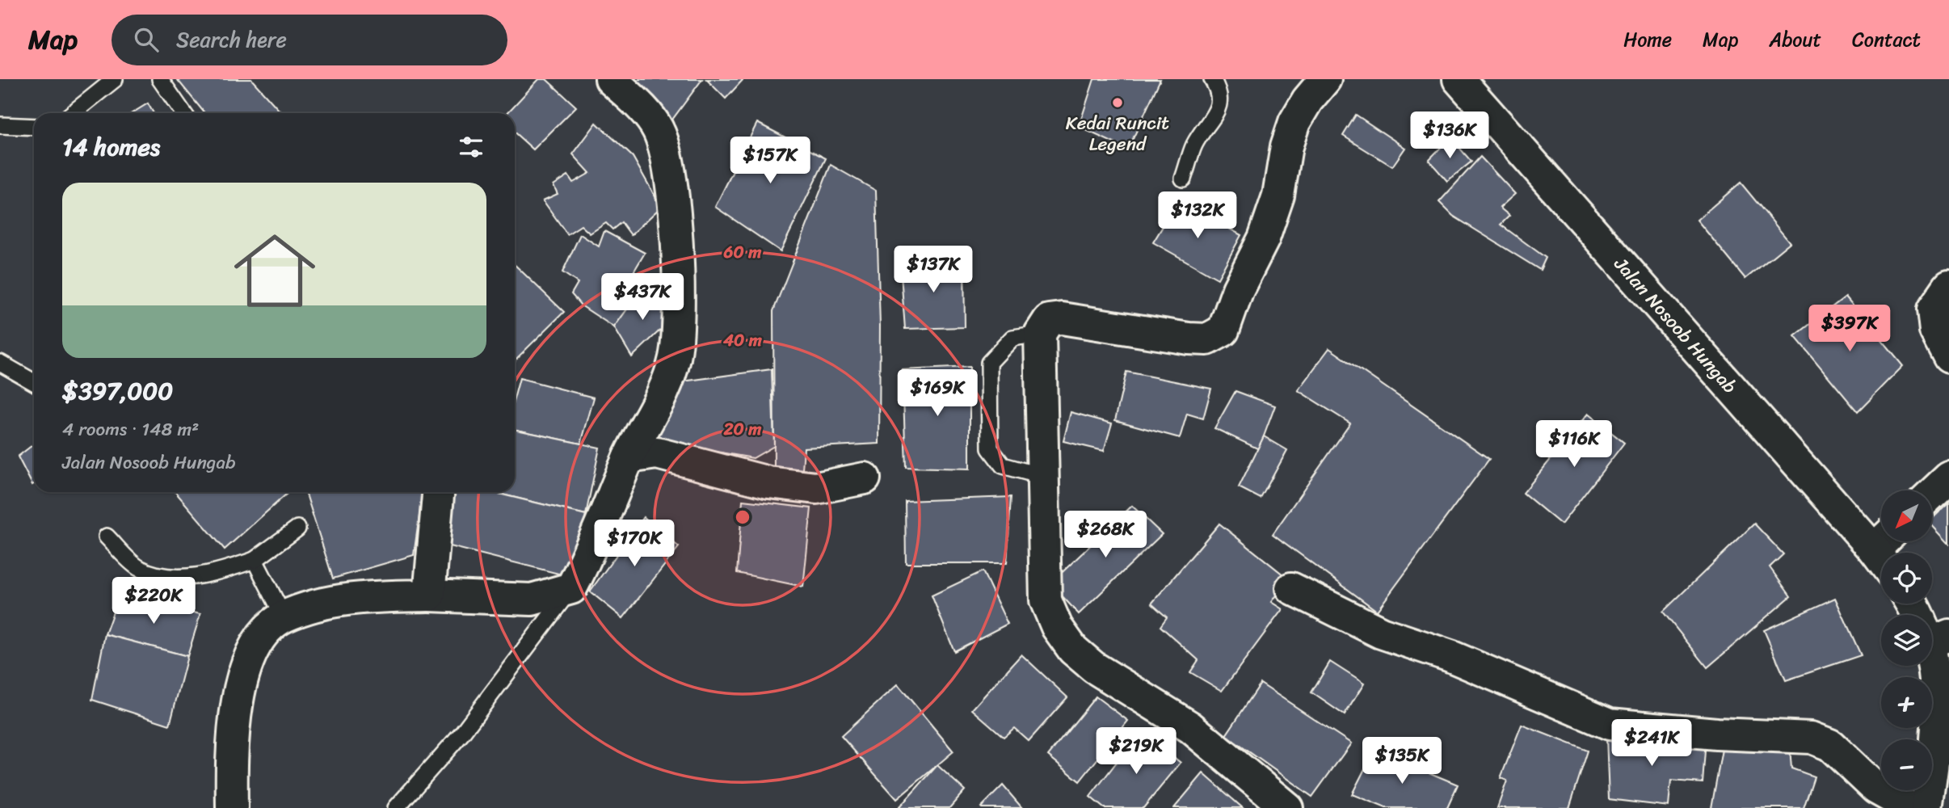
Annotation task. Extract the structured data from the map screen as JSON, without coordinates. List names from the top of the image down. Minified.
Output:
{"streets":{"street":["Jalan Nosoob Hungab"]},"places":["Kedai Runcit Legend"],"north":"bottom left","page":{"header":"Map","search":"Search here","nav":["Home","Map","About","Contact"],"price":["$136K","$157K","$132K","$137K","$437K","$397K","$169K","$116K","$268K","$170K","$220K","$241K","$219K","$135K"],"heading":"14 homes","list":[{"name":"$397,000","note":"4 rooms · 148 m² · Jalan Nosoob Hungab"}],"map_buttons":["+","−"]},"rings":["60 m","40 m","20 m"]}
